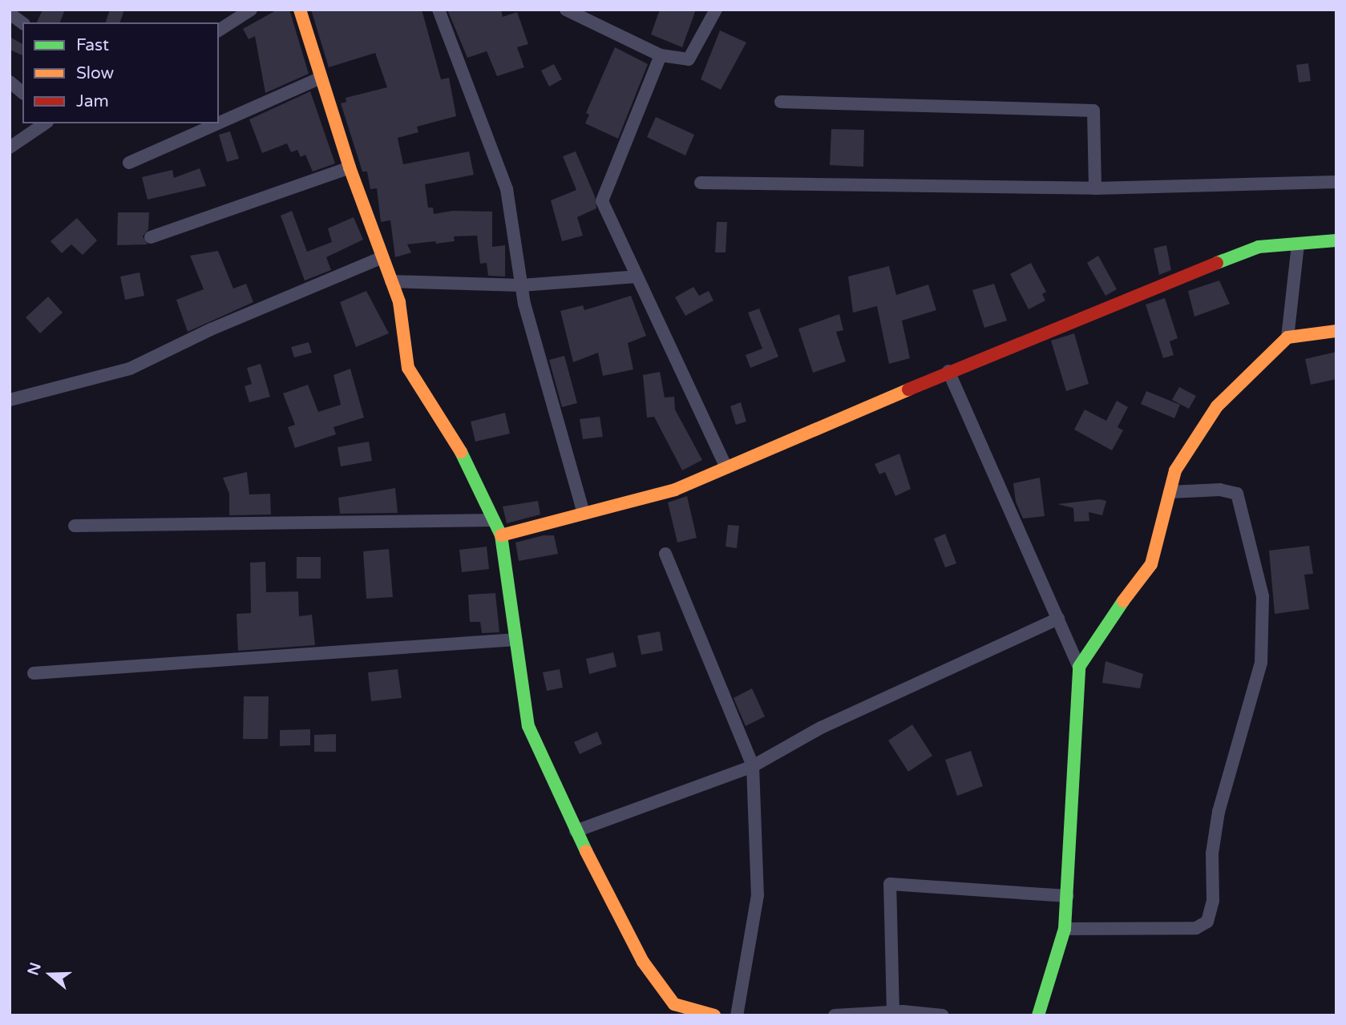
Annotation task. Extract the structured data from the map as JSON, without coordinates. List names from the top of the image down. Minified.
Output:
{"legend":["Fast","Slow","Jam"],"north":"left"}
